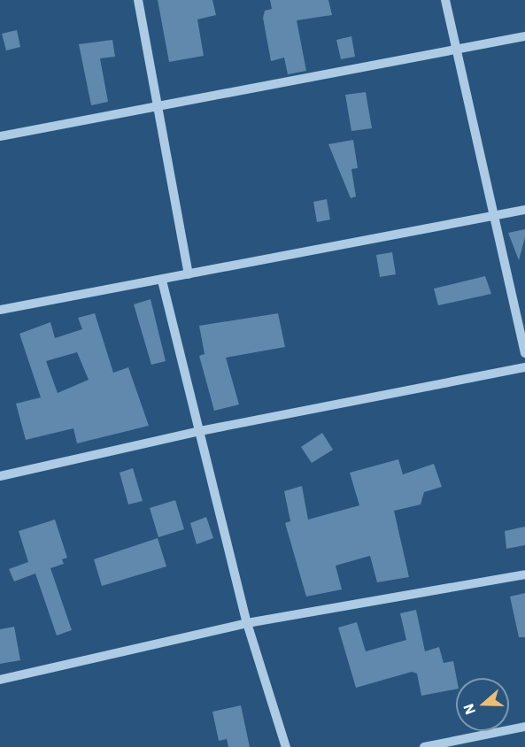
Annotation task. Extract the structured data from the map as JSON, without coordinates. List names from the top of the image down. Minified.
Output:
{"north":"left"}
